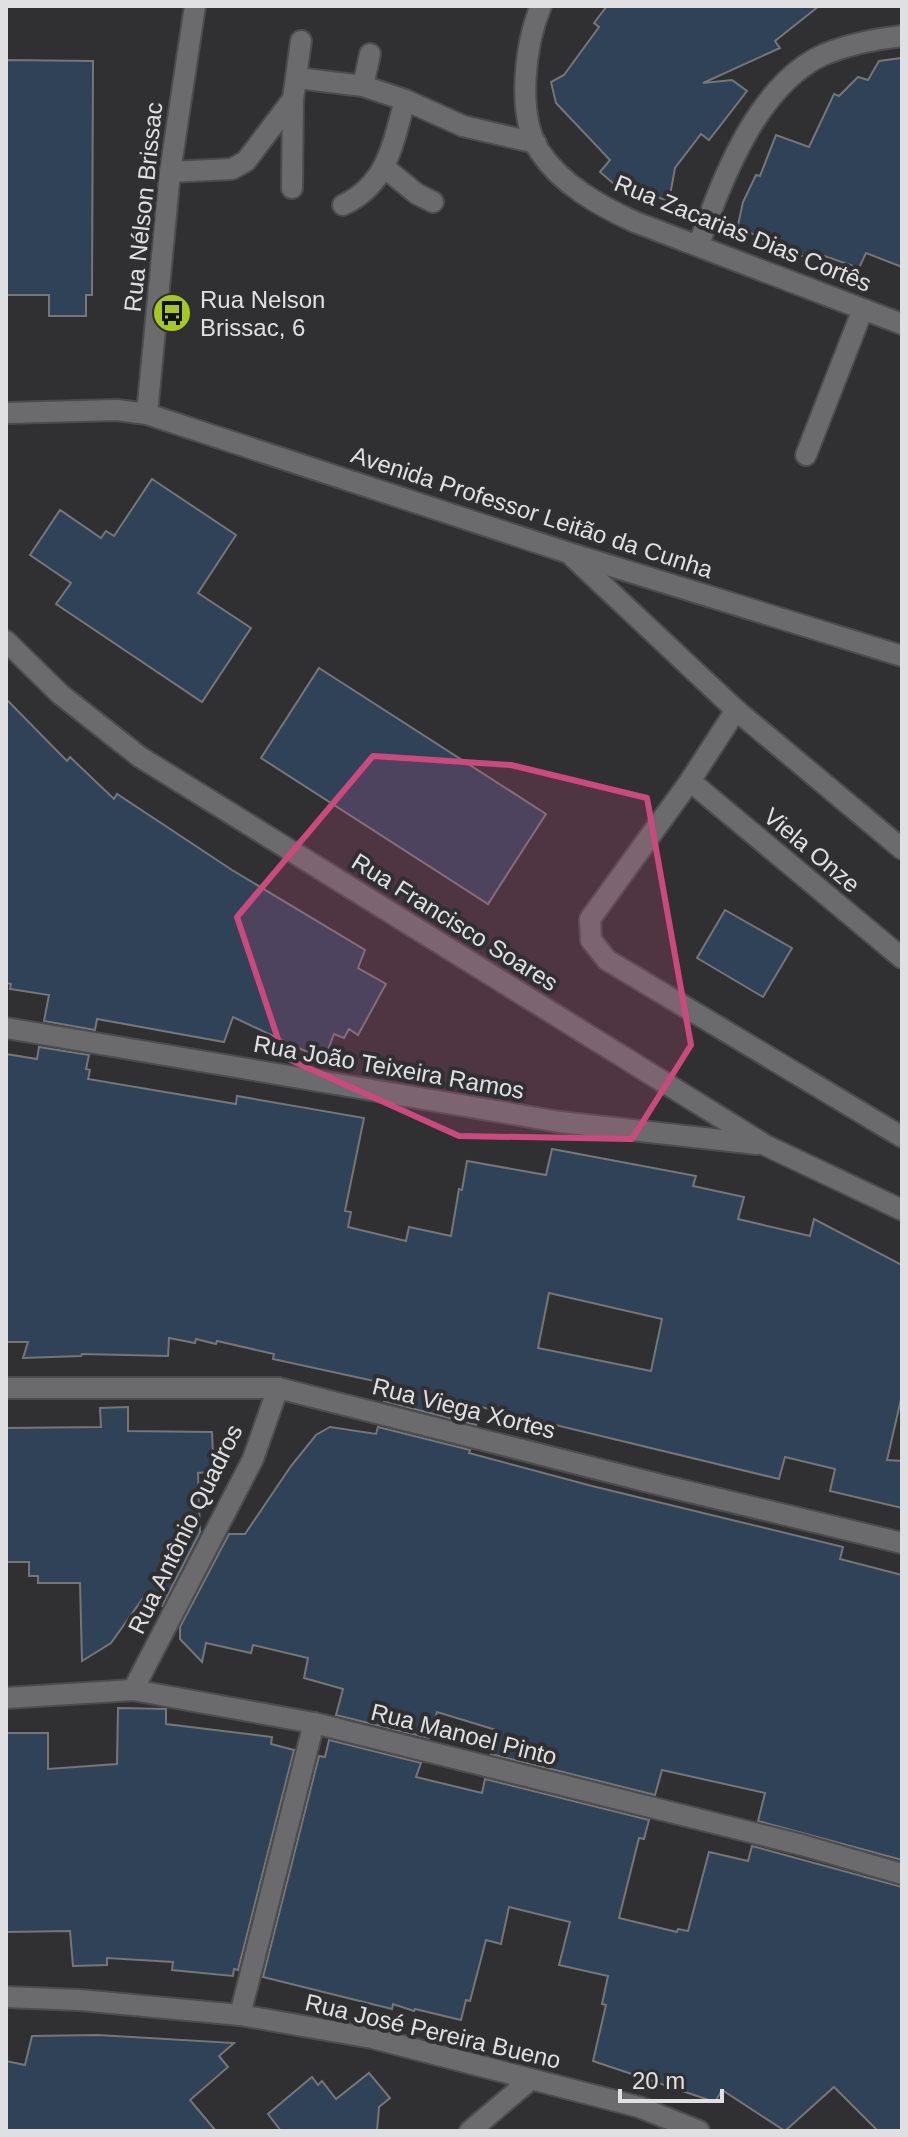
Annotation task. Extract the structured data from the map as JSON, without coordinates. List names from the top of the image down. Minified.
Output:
{"streets":{"street":["Rua Nélson Brissac","Rua Zacarias Dias Cortês","Avenida Professor Leitão da Cunha","Viela Onze","Rua Francisco Soares","Rua João Teixeira Ramos","Rua Viega Xortes","Rua Antônio Quadros","Rua Manoel Pinto","Rua José Pereira Bueno"]},"crossings":[["Rua Nélson Brissac","Avenida Professor Leitão da Cunha"],["Rua Francisco Soares","Rua João Teixeira Ramos"],["Rua Viega Xortes","Rua Antônio Quadros"],["Rua Antônio Quadros","Rua Manoel Pinto"]],"places":{"bus stop":["Rua Nelson Brissac, 6"]},"scale_bar":"20 m"}
